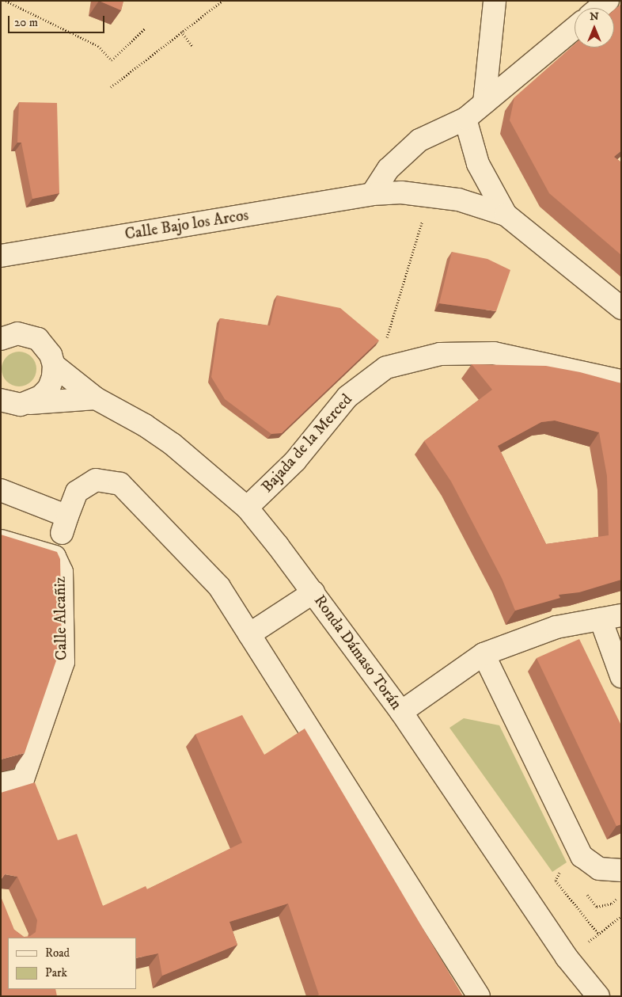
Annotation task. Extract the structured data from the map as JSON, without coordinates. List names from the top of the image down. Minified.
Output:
{"streets":{"street":["Calle Bajo los Arcos","Bajada de la Merced","Calle Alcañiz","Ronda Dámaso Torán"]},"crossings":[["Bajada de la Merced","Ronda Dámaso Torán"]],"legend":["Road","Park"],"scale_bar":"20 m","north":"top"}
